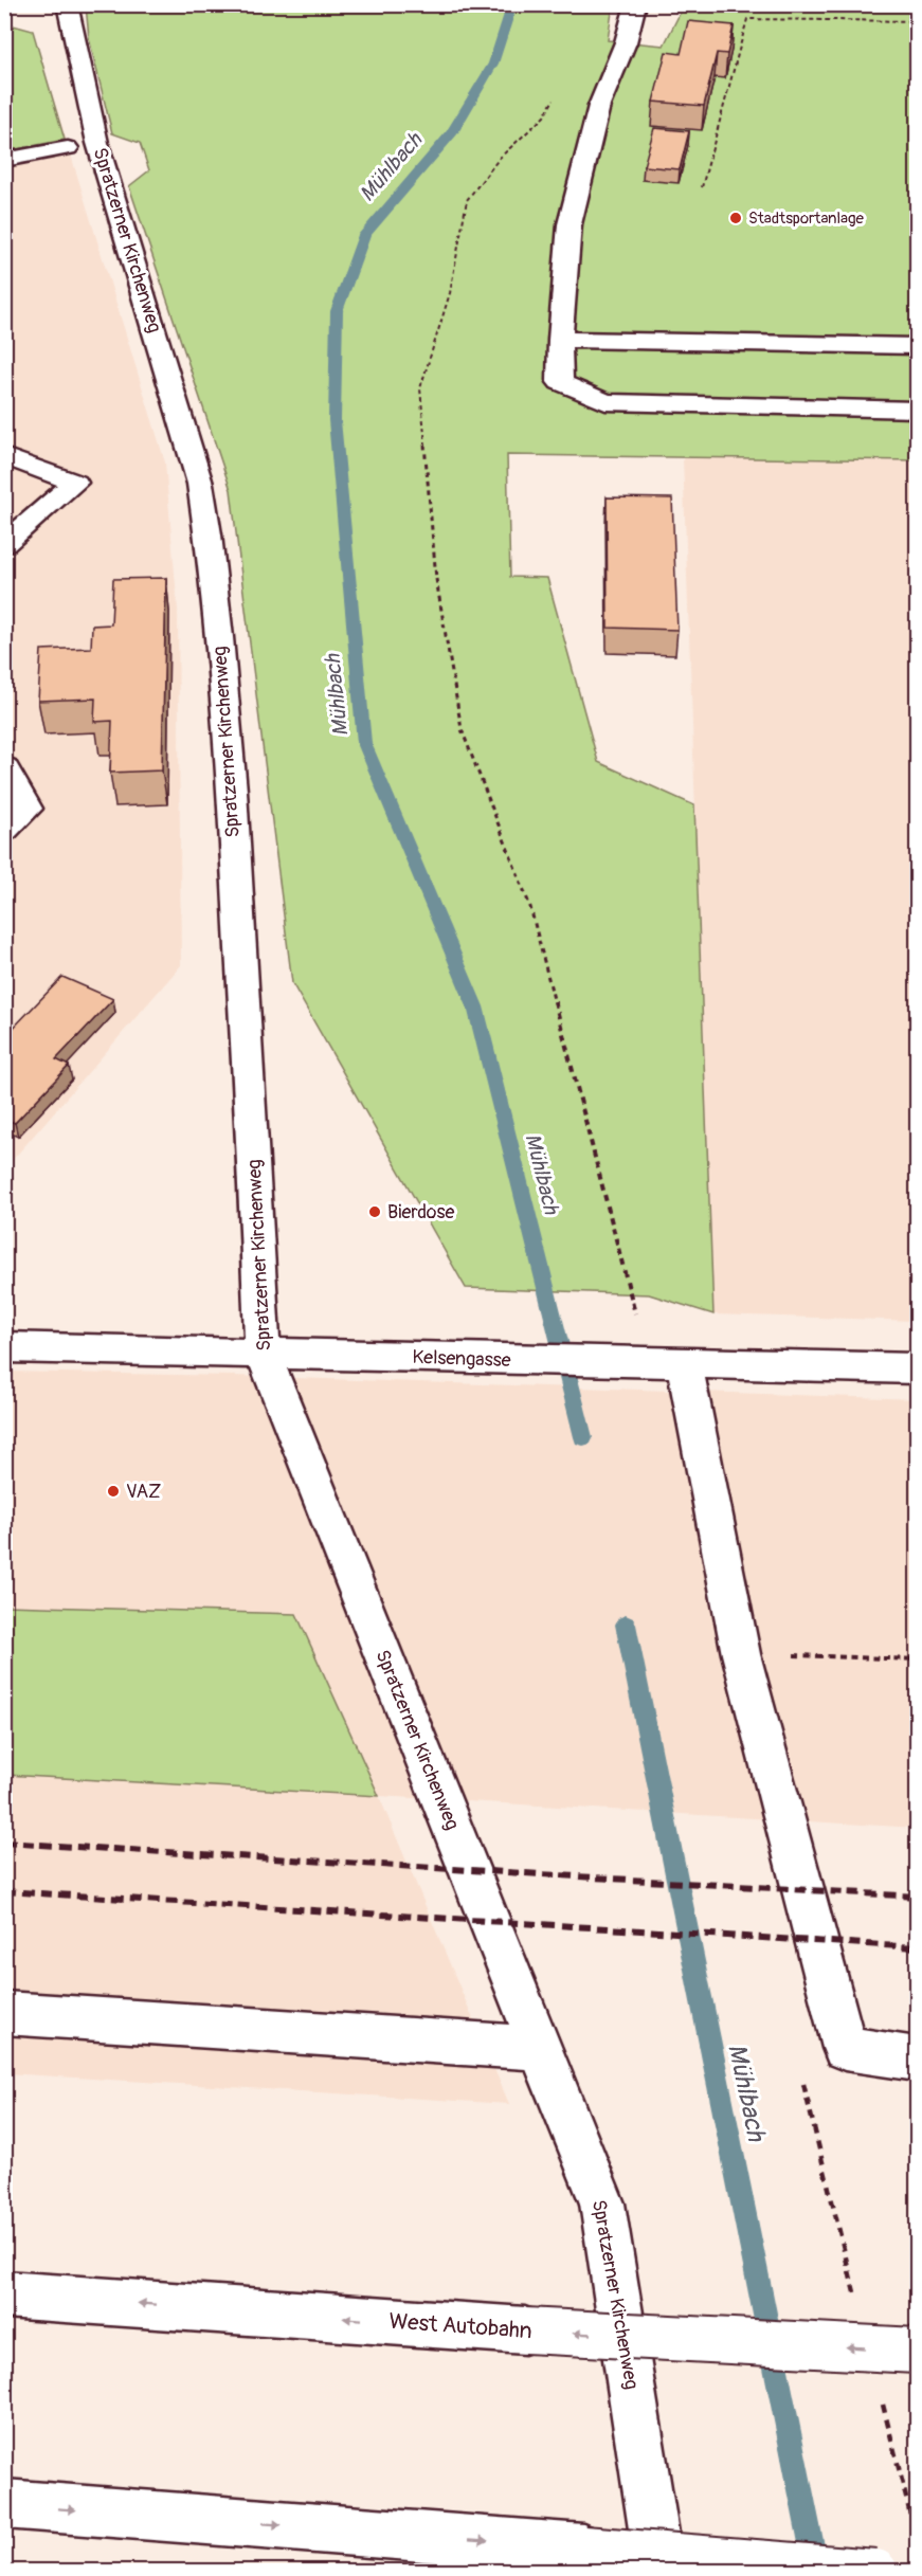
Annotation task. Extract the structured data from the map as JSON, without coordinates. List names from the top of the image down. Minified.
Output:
{"streets":{"main road":["Spratzerner Kirchenweg","Kelsengasse","West Autobahn"]},"crossings":[["Spratzerner Kirchenweg","Kelsengasse"]],"water":["Mühlbach"],"places":["Stadtsportanlage","Bierdose","VAZ"]}
